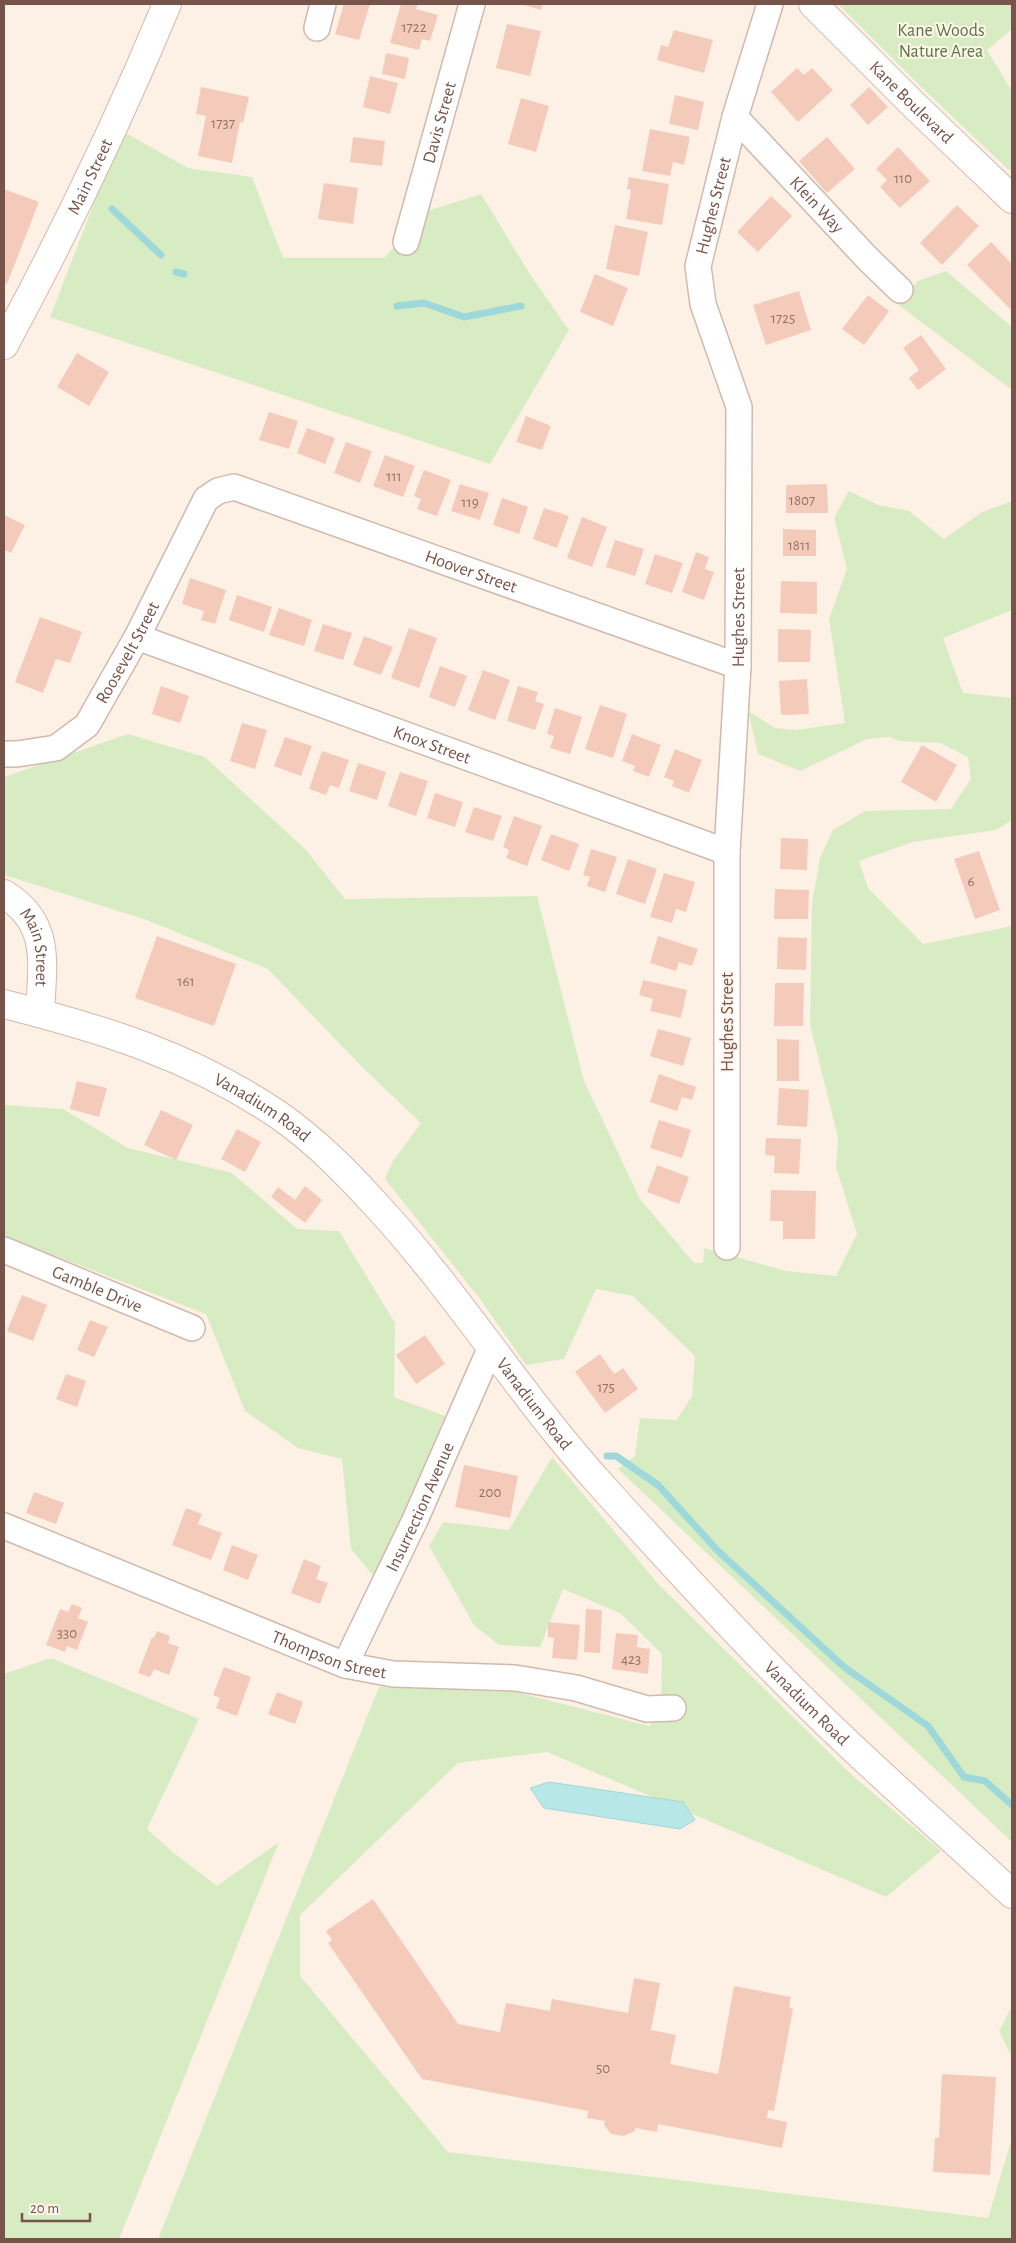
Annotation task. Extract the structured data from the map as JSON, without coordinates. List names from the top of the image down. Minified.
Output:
{"streets":{"street":["Kane Boulevard","Davis Street","Main Street","Klein Way","Hughes Street","Hoover Street","Roosevelt Street","Knox Street","Vanadium Road","Gamble Drive","Insurrection Avenue","Thompson Street"]},"crossings":[["Main Street","Vanadium Road"],["Klein Way","Hughes Street"],["Hughes Street","Hoover Street"],["Hughes Street","Knox Street"],["Hoover Street","Roosevelt Street"],["Roosevelt Street","Knox Street"],["Vanadium Road","Insurrection Avenue"],["Insurrection Avenue","Thompson Street"]],"parks":["Kane Woods Nature Area"],"house_numbers":["1722","1737","110","1725","111","1807","119","1811","6","161","175","200","330","423","50"],"scale_bar":"20 m"}
